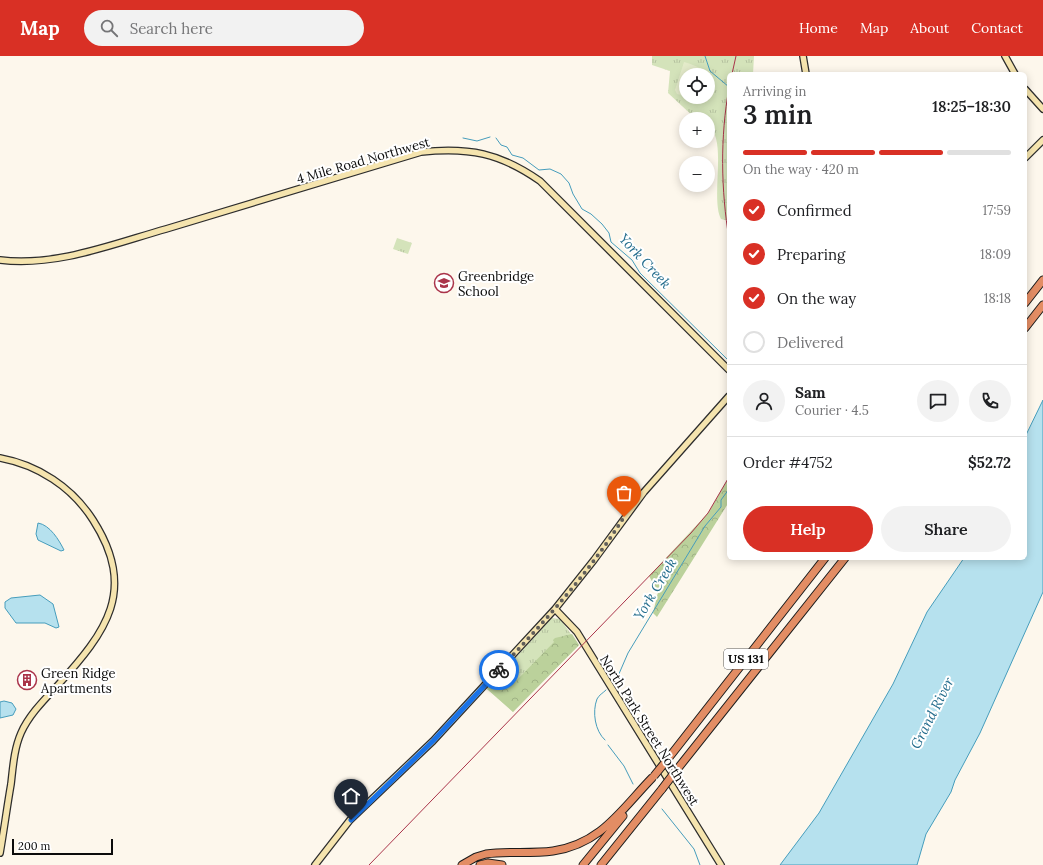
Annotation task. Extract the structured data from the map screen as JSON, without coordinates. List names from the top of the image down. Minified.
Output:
{"streets":{"highway":["US 131"],"main road":["4 Mile Road Northwest","North Park Street Northwest"]},"water":["York Creek","Grand River"],"places":{"school or university":["Greenbridge School"],"building":["Green Ridge Apartments"]},"scale_bar":"200 m","page":{"header":"Map","search":"Search here","nav":["Home","Map","About","Contact"],"map_buttons":["+","−"],"heading":["3 min","Arriving in","18:25–18:30"],"panel":["Sam","Courier · 4.5","Order #4752","$52.72"],"bar":"On the way · 420 m","list":[["Confirmed","17:59"],["Preparing","18:09"],["On the way","18:18"],"Delivered"],"buttons":["Help","Share"],"scale":"200 m"}}
